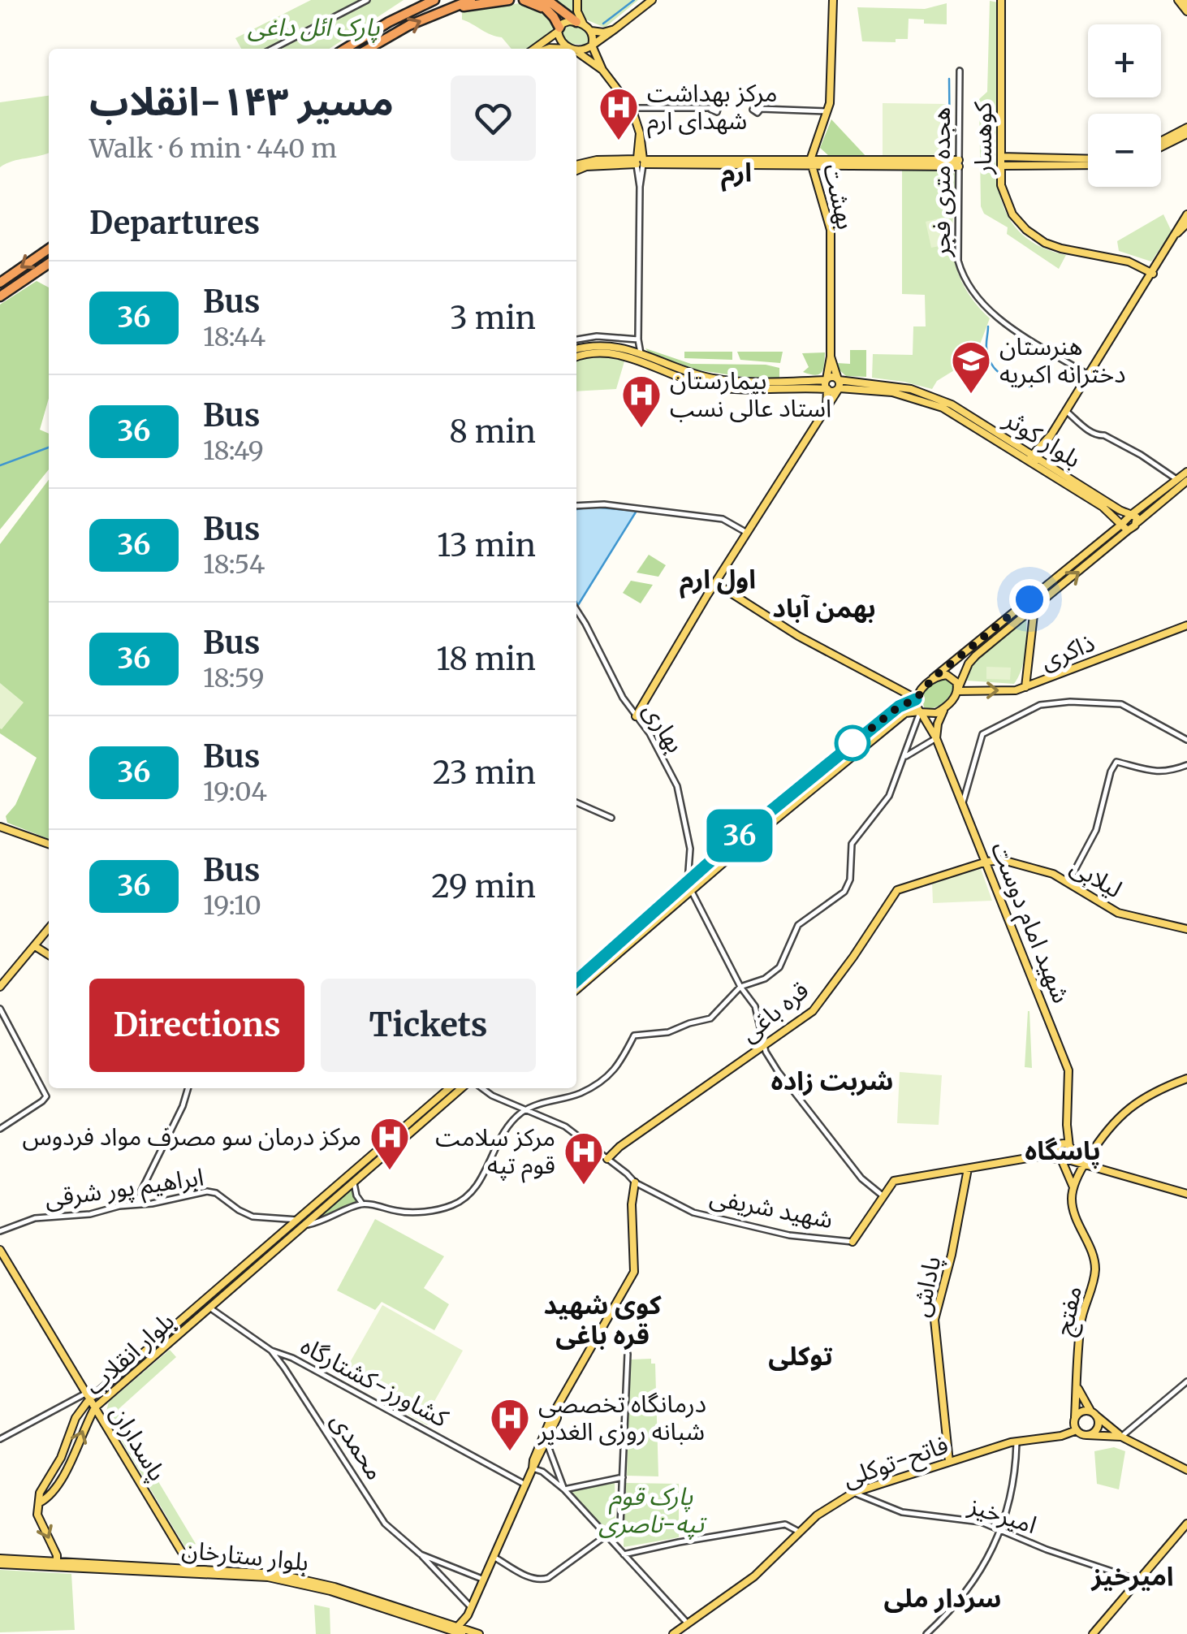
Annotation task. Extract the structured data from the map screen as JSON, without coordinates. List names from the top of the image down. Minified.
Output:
{"streets":{"main road":["کوهسار","بهشت","بلوار کوثر","ذاکری","لیلابی","شهید امام دوست","قره باغی","پاداش","مفتح","بلوار انقلاب","پاسداران","فاتح-توکلی","بلوار ستارخان"],"street":["هجده متری فجر","بهاری","ابراهیم پور شرقی","شهید شریفى","کشاورز-کشتارگاه","محمدی","امیرخیز"]},"crossings":[["ذاکری","شهید امام دوست"],["لیلابی","شهید امام دوست"],["لیلابی","قره باغی"],["شهید امام دوست","قره باغی"],["قره باغی","شهید شریفى"],["ابراهیم پور شرقی","بلوار انقلاب"],["پاداش","فاتح-توکلی"],["مفتح","فاتح-توکلی"],["بلوار انقلاب","کشاورز-کشتارگاه"],["بلوار انقلاب","پاسداران"],["کشاورز-کشتارگاه","محمدی"],["پاسداران","بلوار ستارخان"],["فاتح-توکلی","امیرخیز"]],"districts":["ارم","اول ارم","بهمن آباد","شربت زاده","پاسگاه","کوی شهید قره باغی","توکلی","امیرخیز","سردار ملی"],"parks":["پارک ائل داغی","پارک قوم تپه-ناصری"],"places":{"hospital":["مرکز بهداشت شهدای ارم","بیمارستان استاد عالی نسب","مرکز درمان سو مصرف مواد فردوس","مرکز سلامت قوم تپه","درمانگاه تخصصی شبانه روزی الغدیر"],"school or university":["هنرستان دخترانه اکبریه"]},"lines":["bus line 36"],"page":{"on_map":"36","map_buttons":["+","−"],"heading":[["مسیر ۱۴۳-انقلاب","Walk · 6 min · 440 m"],"Departures"],"list":[{"mark":"36","name":"Bus","note":"18:44","value":"3 min"},{"mark":"36","name":"Bus","note":"18:49","value":"8 min"},{"mark":"36","name":"Bus","note":"18:54","value":"13 min"},{"mark":"36","name":"Bus","note":"18:59","value":"18 min"},{"mark":"36","name":"Bus","note":"19:04","value":"23 min"},{"mark":"36","name":"Bus","note":"19:10","value":"29 min"}],"buttons":["Directions","Tickets"]}}
